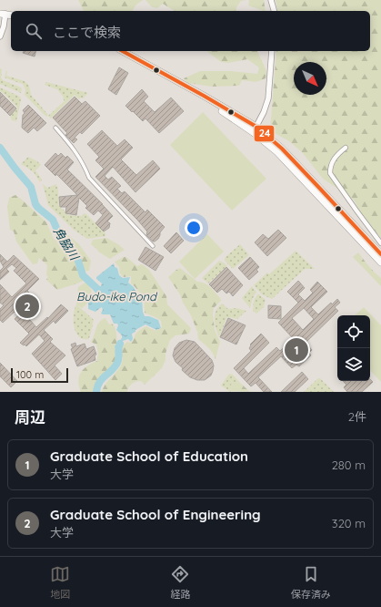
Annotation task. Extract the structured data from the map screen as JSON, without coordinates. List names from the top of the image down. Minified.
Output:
{"water":["角脇川","Budo-ike Pond"],"lines":["transit line 24"],"scale_bar":"100 m","north":"bottom right","page":{"search":"ここで検索","pins":["2","1"],"scale":"100 m","heading":["周辺","2件"],"list":[{"mark":"1","name":"Graduate School of Education","note":"大学","value":"280 m"},{"mark":"2","name":"Graduate School of Engineering","note":"大学","value":"320 m"}],"nav":["地図","経路","保存済み"]}}
